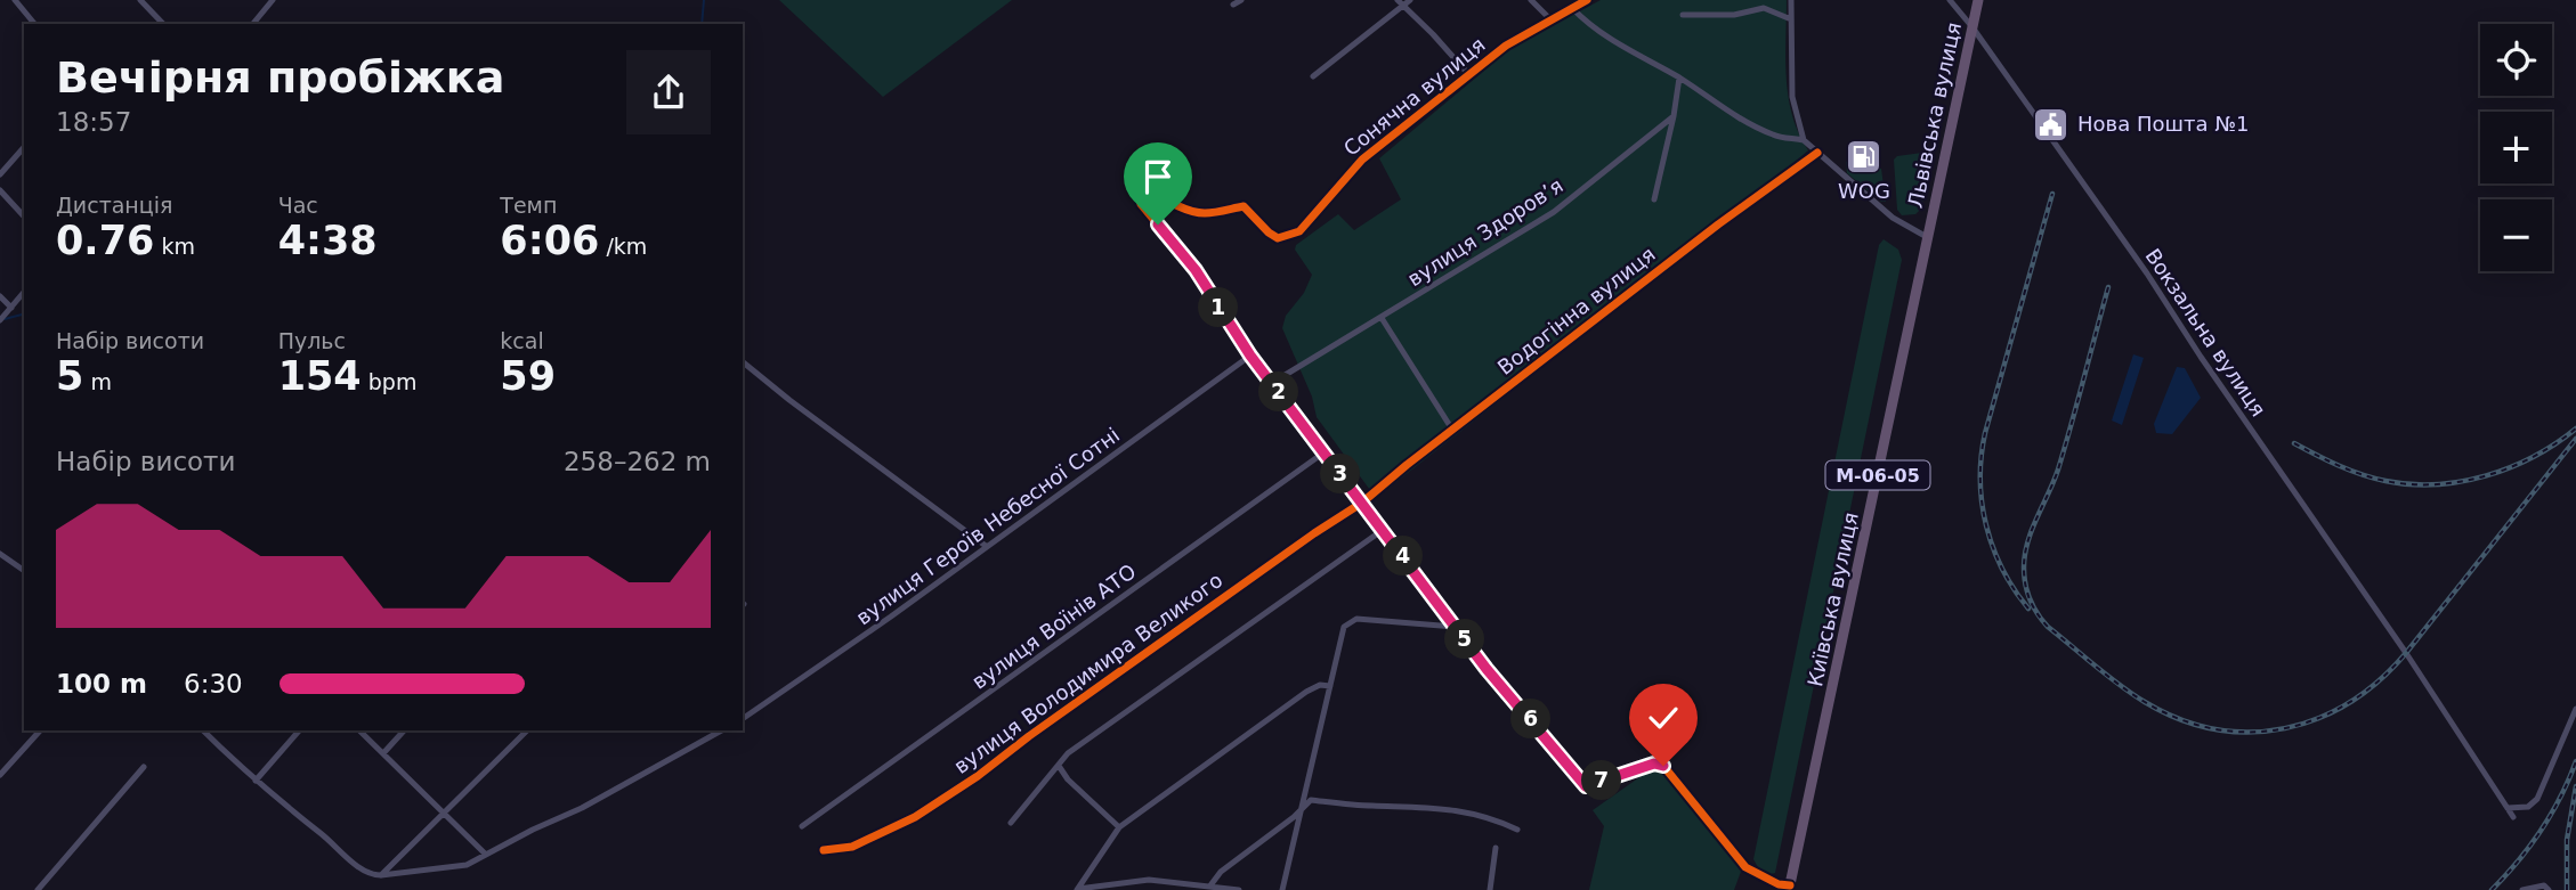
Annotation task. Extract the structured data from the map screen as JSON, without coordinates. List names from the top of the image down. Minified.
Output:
{"streets":{"highway":["Львівська вулиця","М-06-05","Київська вулиця"],"street":["Сонячна вулиця","вулиця Здоровʼя","Водогінна вулиця","Вокзальна вулиця","вулиця Героїв Небесної Сотні","вулиця Воїнів АТО","вулиця Володимира Великого"]},"crossings":[["Сонячна вулиця","вулиця Героїв Небесної Сотні"],["Львівська вулиця","Водогінна вулиця"],["Львівська вулиця","Вокзальна вулиця"],["Львівська вулиця","Київська вулиця"],["Водогінна вулиця","вулиця Володимира Великого"]],"places":{"public building":["Нова Пошта №1"],"fuel station":["WOG"]},"page":{"map_buttons":["+","−"],"heading":["Вечірня пробіжка","18:57"],"stats":[["Дистанція","0.76 km"],["Час","4:38"],["Темп","6:06 /km"],["Набір висоти","5 m"],["Пульс","154 bpm"],["kcal","59"]],"pins":["1","2","3","4","5","6","7"],"chart":["Набір висоти","258–262 m"],"list":[{"name":"100 m","note":"6:30"}]}}
